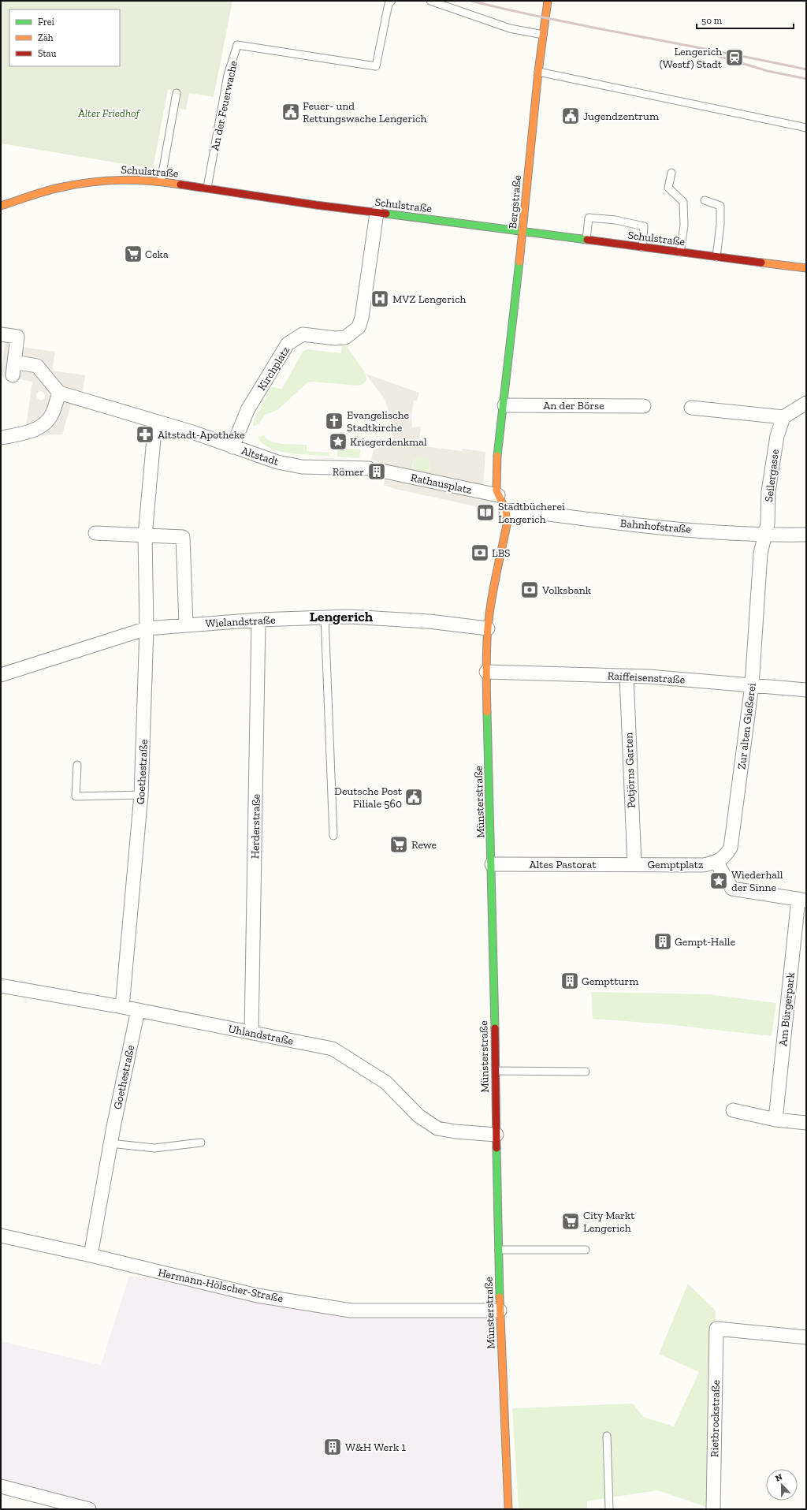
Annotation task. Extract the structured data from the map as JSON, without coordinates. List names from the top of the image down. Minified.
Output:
{"streets":{"street":["Schulstraße","Bergstraße","Kirchplatz","An der Börse","Altstadt","Seilergasse","Rathausplatz","Bahnhofstraße","Wielandstraße","Raiffeisenstraße","Zur alten Gießerei","Potjörns Garten","Goethestraße","Münsterstraße","Herderstraße","Altes Pastorat","Gemptplatz","Am Bürgerpark","Uhlandstraße","Hermann-Hölscher-Straße","Rietbrockstraße"],"lane":["An der Feuerwache"]},"crossings":[["An der Feuerwache","Schulstraße"],["Schulstraße","Bergstraße"],["Schulstraße","Kirchplatz"],["Bergstraße","An der Börse"],["Kirchplatz","Altstadt"],["Seilergasse","Bahnhofstraße"],["Seilergasse","Zur alten Gießerei"],["Bahnhofstraße","Münsterstraße"],["Wielandstraße","Goethestraße"],["Wielandstraße","Münsterstraße"],["Wielandstraße","Herderstraße"],["Raiffeisenstraße","Zur alten Gießerei"],["Raiffeisenstraße","Potjörns Garten"],["Raiffeisenstraße","Münsterstraße"],["Zur alten Gießerei","Gemptplatz"],["Potjörns Garten","Altes Pastorat"],["Potjörns Garten","Gemptplatz"],["Goethestraße","Uhlandstraße"],["Goethestraße","Hermann-Hölscher-Straße"],["Münsterstraße","Altes Pastorat"],["Münsterstraße","Uhlandstraße"],["Münsterstraße","Hermann-Hölscher-Straße"],["Herderstraße","Uhlandstraße"],["Altes Pastorat","Gemptplatz"]],"districts":["Lengerich"],"parks":["Alter Friedhof"],"places":{"station":["Lengerich (Westf) Stadt"],"public building":["Feuer- und Rettungswache Lengerich","Jugendzentrum","Deutsche Post Filiale 560"],"supermarket":["Ceka","Rewe","City Markt Lengerich"],"hospital":["MVZ Lengerich"],"church":["Evangelische Stadtkirche"],"pharmacy":["Altstadt-Apotheke"],"place":["Kriegerdenkmal","Wiederhall der Sinne"],"building":["Römer","Gempt-Halle","Gemptturm","W&H Werk 1"],"library":["Stadtbücherei Lengerich"],"bank":["LBS","Volksbank"]},"legend":["Frei","Zäh","Stau"],"scale_bar":"50 m","north":"top"}
